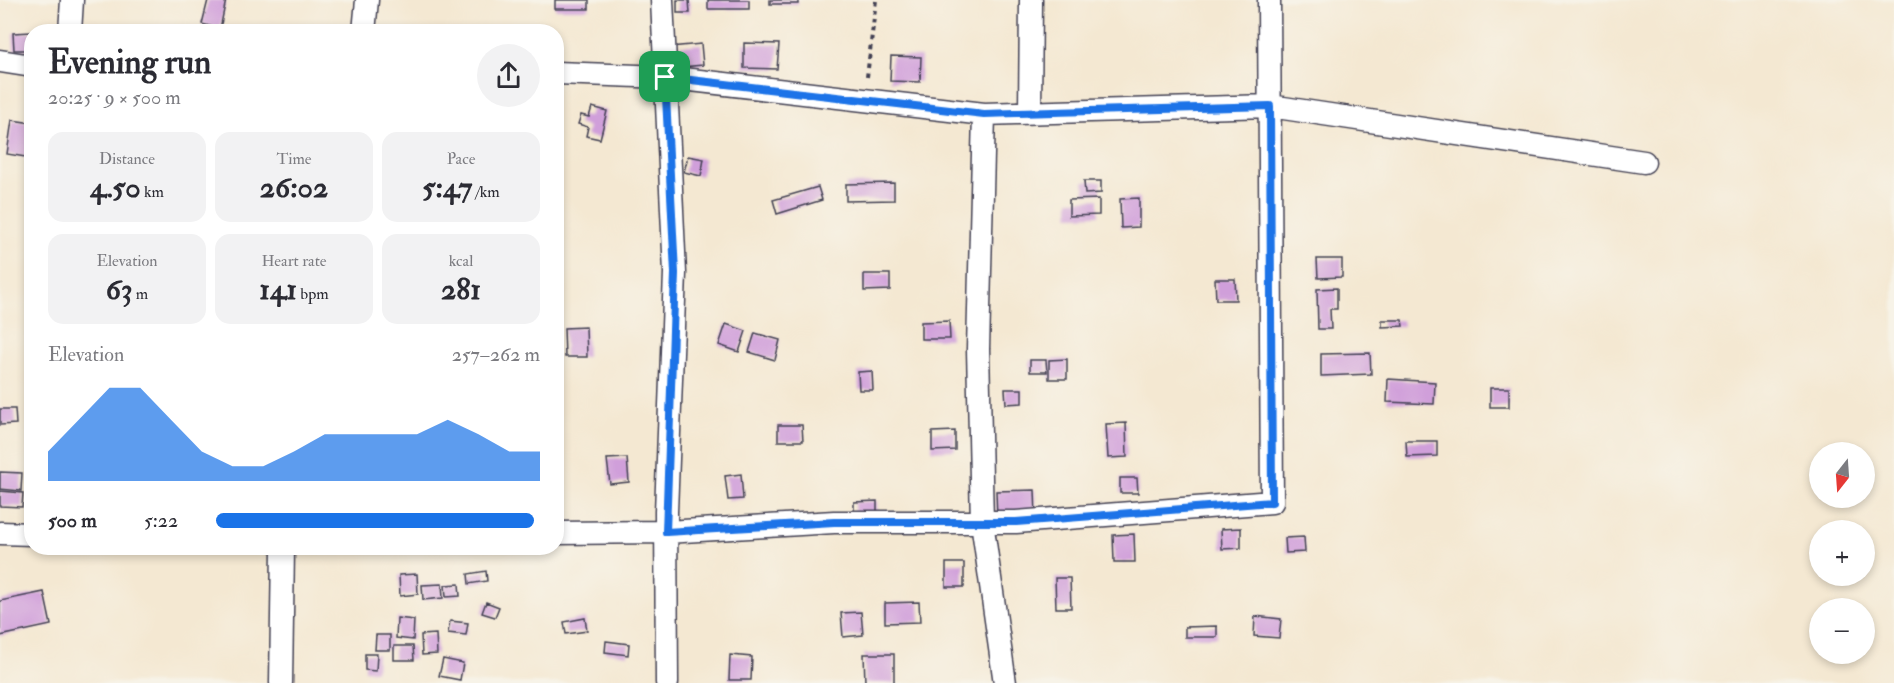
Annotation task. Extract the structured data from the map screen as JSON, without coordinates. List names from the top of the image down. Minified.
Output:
{"north":"bottom","page":{"heading":["Evening run","20:25 · 9 × 500 m"],"stats":[["Distance","4.50 km"],["Time","26:02"],["Pace","5:47 /km"],["Elevation","63 m"],["Heart rate","141 bpm"],["kcal","281"]],"chart":["Elevation","257–262 m"],"map_buttons":["+","−"],"list":[{"name":"500 m","note":"5:22"}]}}
